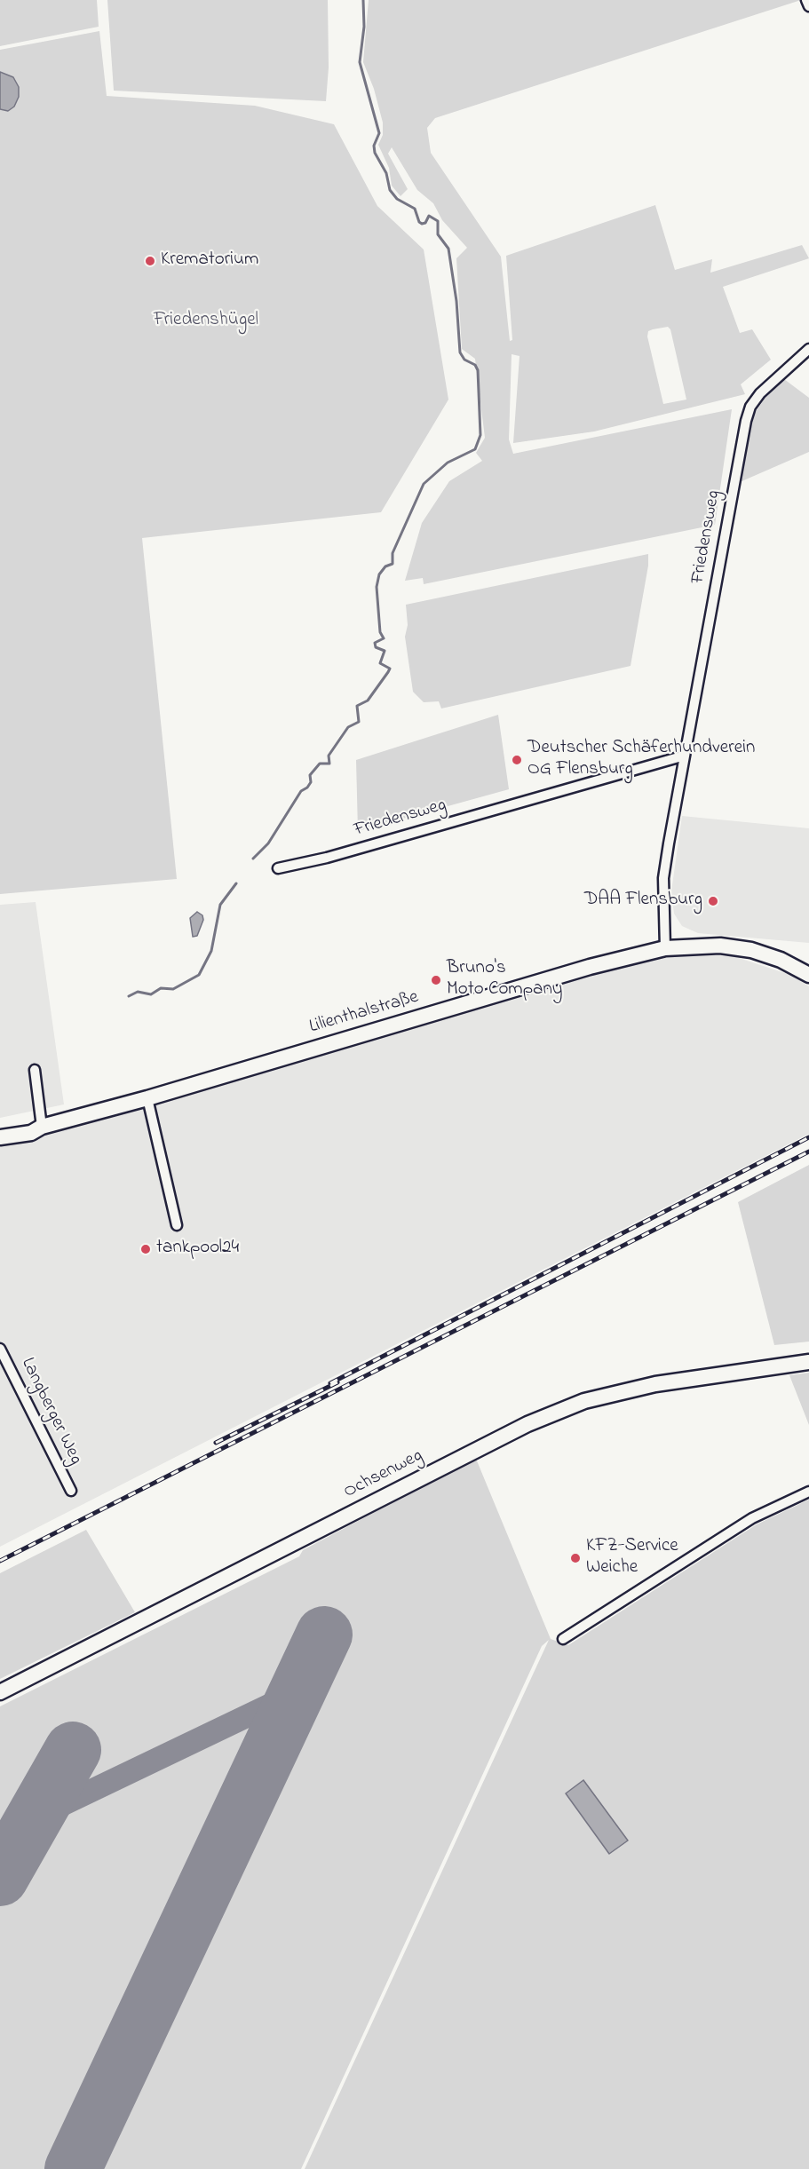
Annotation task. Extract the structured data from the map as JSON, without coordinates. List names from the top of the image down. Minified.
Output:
{"streets":{"street":["Friedensweg","Lilienthalstraße","Langberger Weg","Ochsenweg"]},"crossings":[["Friedensweg","Lilienthalstraße"]],"parks":["Friedenshügel"],"places":["Krematorium","Deutscher Schäferhundverein OG Flensburg","DAA Flensburg","Bruno's Moto Company","tankpool24","KFZ-Service Weiche"]}
